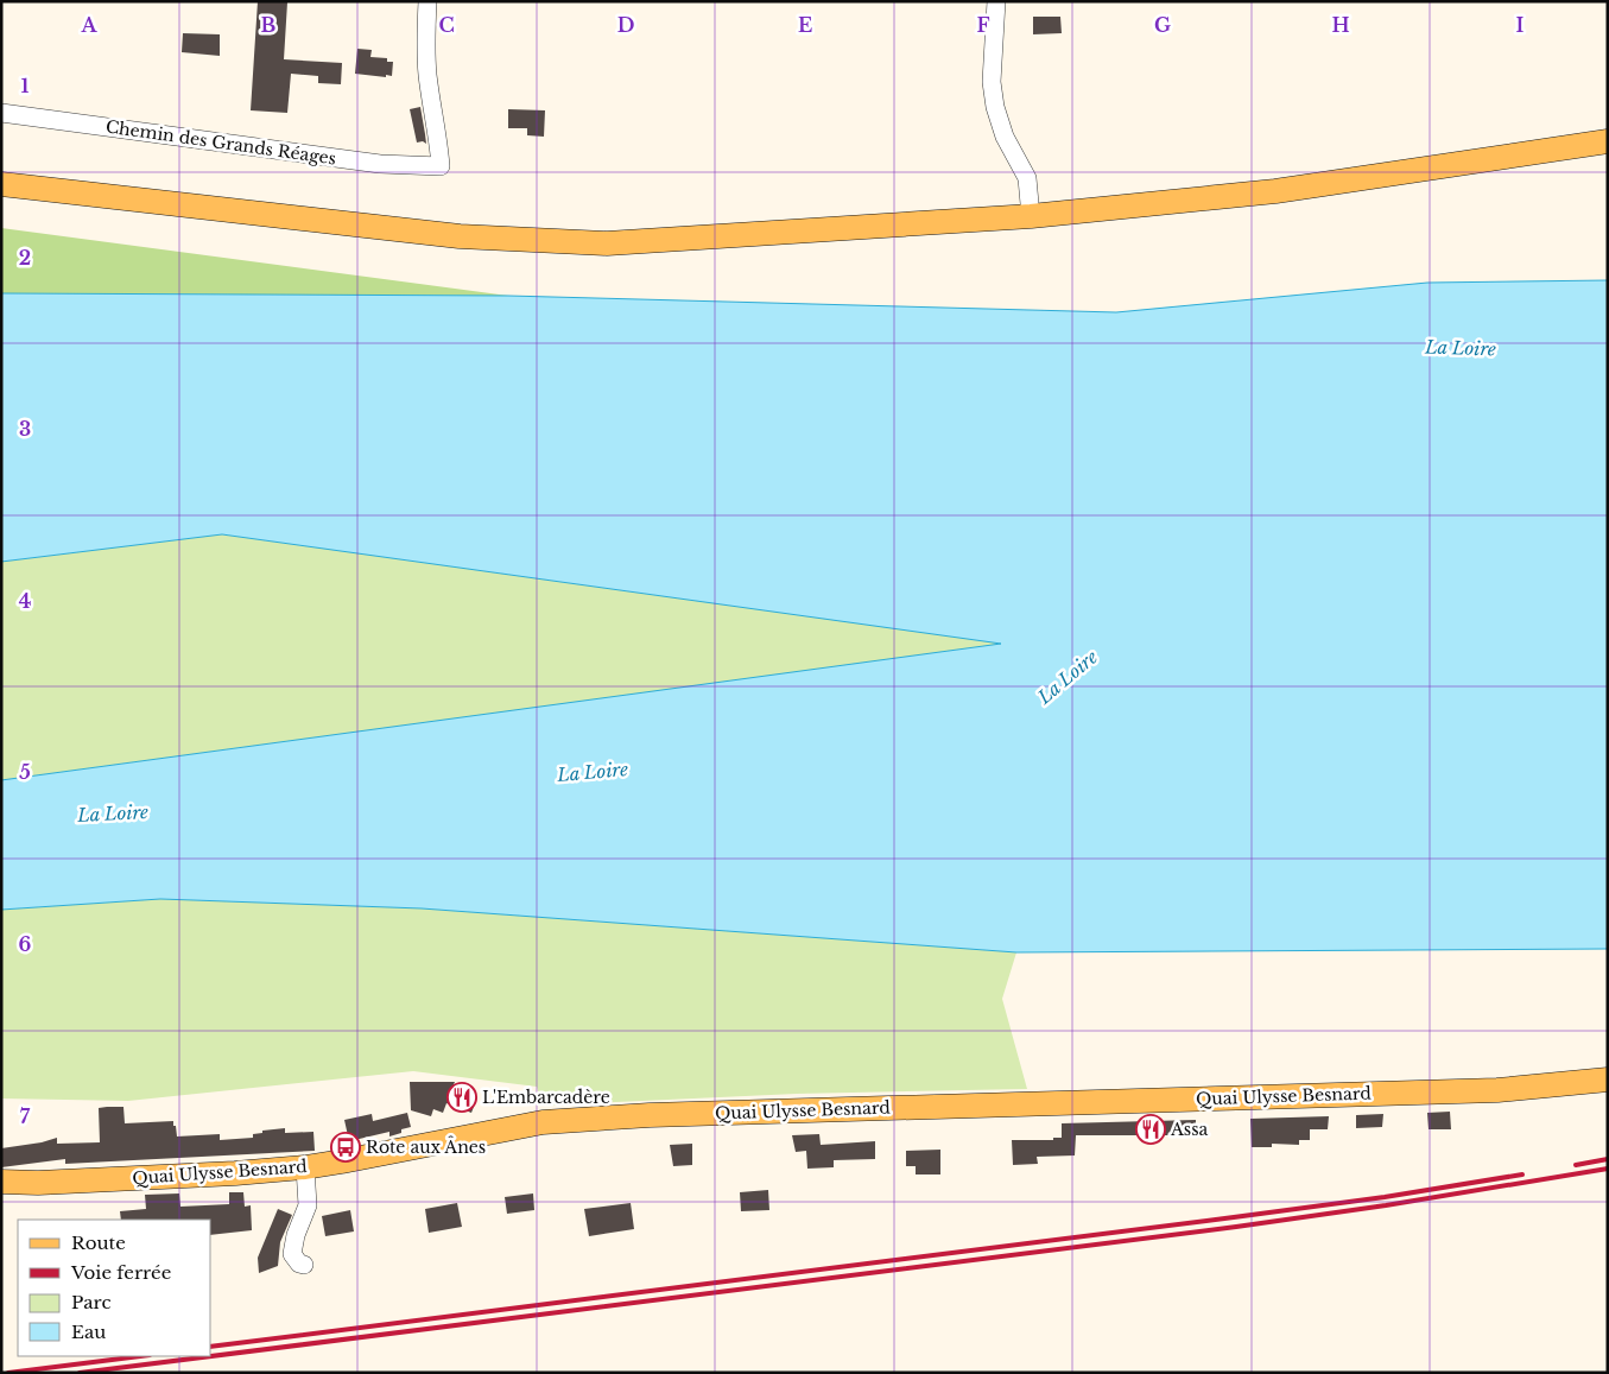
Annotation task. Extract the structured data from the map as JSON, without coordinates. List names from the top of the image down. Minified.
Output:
{"streets":{"main road":["Quai Ulysse Besnard"],"street":["Chemin des Grands Réages"]},"water":["La Loire"],"places":{"restaurant":["L'Embarcadère","Assa"],"bus stop":["Rote aux Ânes"]},"legend":["Route","Voie ferrée","Parc","Eau"],"grid":{"columns":["A","B","C","D","E","F","G","H","I"],"rows":["1","2","3","4","5","6","7"]}}
